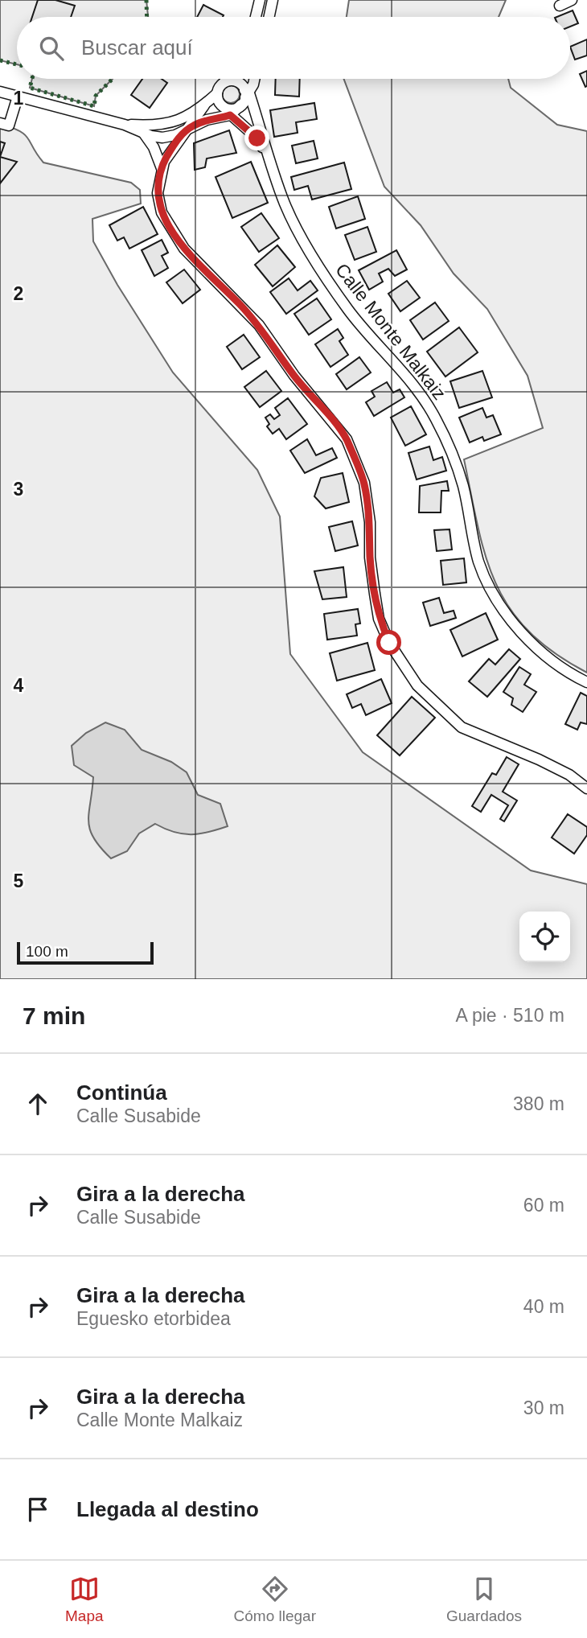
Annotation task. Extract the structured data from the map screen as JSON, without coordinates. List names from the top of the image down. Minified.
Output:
{"streets":{"street":["Calle Monte Malkaiz"]},"scale_bar":"100 m","page":{"search":"Buscar aquí","scale":"100 m","heading":["7 min","A pie · 510 m"],"list":[["Continúa","Calle Susabide","380 m"],["Gira a la derecha","Calle Susabide","60 m"],["Gira a la derecha","Eguesko etorbidea","40 m"],["Gira a la derecha","Calle Monte Malkaiz","30 m"],"Llegada al destino"],"nav":["Mapa","Cómo llegar","Guardados"]},"grid":{"rows":["1","2","3","4","5"]}}
